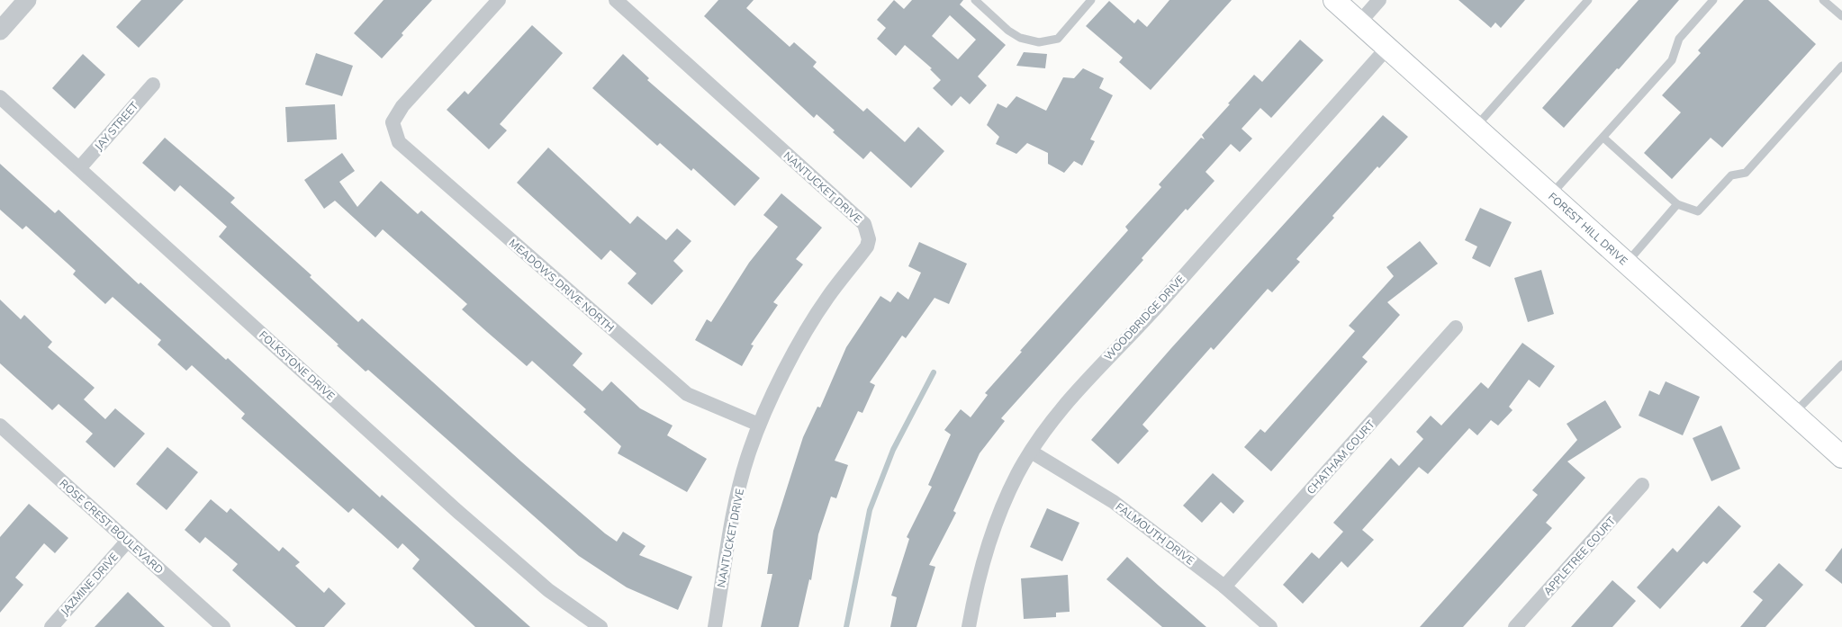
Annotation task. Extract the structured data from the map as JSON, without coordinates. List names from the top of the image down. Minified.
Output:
{"streets":{"main road":["FOREST HILL DRIVE"],"street":["JAY STREET","NANTUCKET DRIVE","MEADOWS DRIVE NORTH","WOODBRIDGE DRIVE","FOLKSTONE DRIVE","CHATHAM COURT","ROSE CREST BOULEVARD","FALMOUTH DRIVE","APPLETREE COURT","JAZMINE DRIVE"]},"crossings":[["JAY STREET","FOLKSTONE DRIVE"],["NANTUCKET DRIVE","MEADOWS DRIVE NORTH"],["FOREST HILL DRIVE","WOODBRIDGE DRIVE"],["WOODBRIDGE DRIVE","FALMOUTH DRIVE"],["CHATHAM COURT","FALMOUTH DRIVE"],["ROSE CREST BOULEVARD","JAZMINE DRIVE"]]}
